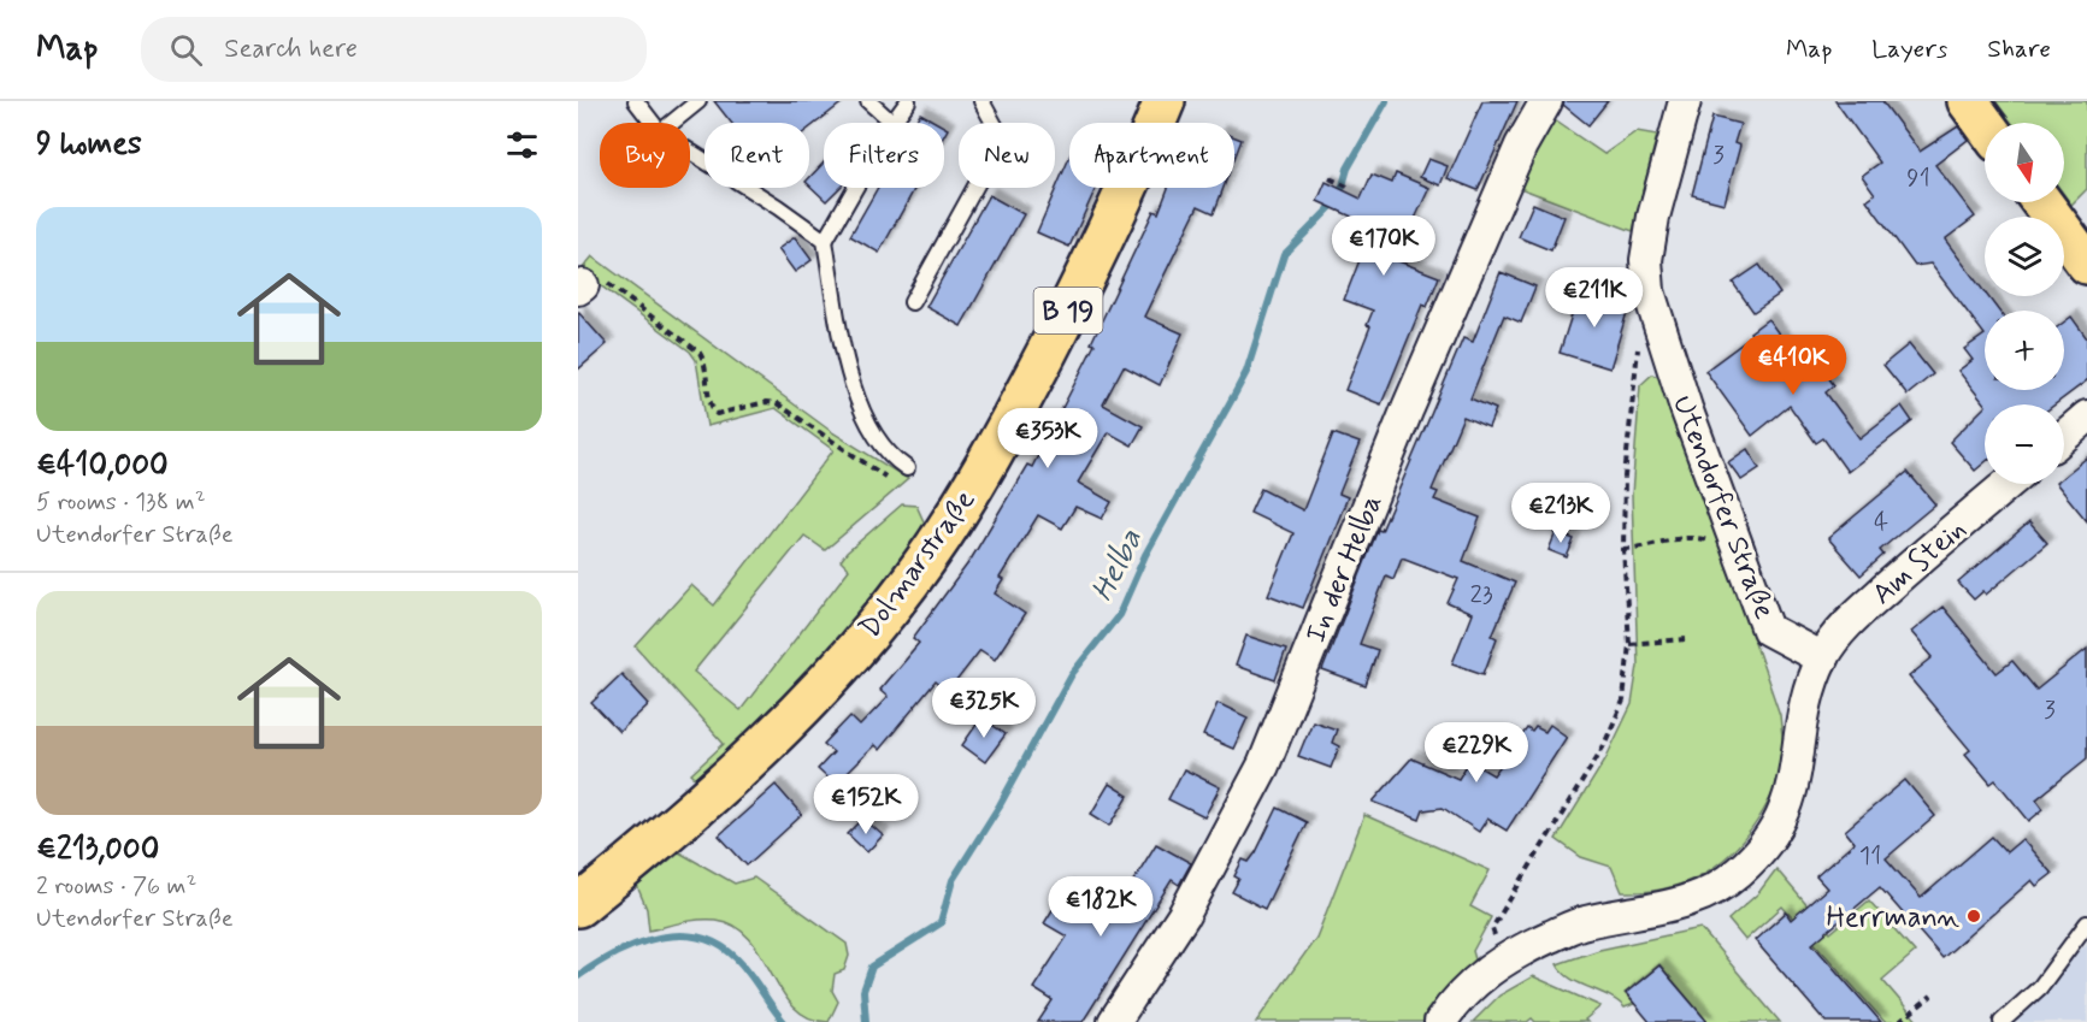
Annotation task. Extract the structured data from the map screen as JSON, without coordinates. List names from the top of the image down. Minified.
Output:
{"streets":{"main road":["B 19","Dolmarstraße"],"street":["Utendorfer Straße","Am Stein","In der Helba"]},"crossings":[["Utendorfer Straße","Am Stein"]],"water":["Helba"],"places":["Herrmann"],"house_numbers":["3","91","4","23","3","11"],"north":"bottom","page":{"header":"Map","search":"Search here","nav":["Map","Layers","Share"],"heading":"9 homes","map_buttons":["+","−"],"chip":["Buy","Rent","Filters","New","Apartment"],"list":[{"name":"€410,000","note":"5 rooms · 138 m² · Utendorfer Straße"},{"name":"€213,000","note":"2 rooms · 76 m² · Utendorfer Straße"}],"price":["€170K","€211K","€410K","€353K","€213K","€325K","€229K","€152K","€182K"]}}
